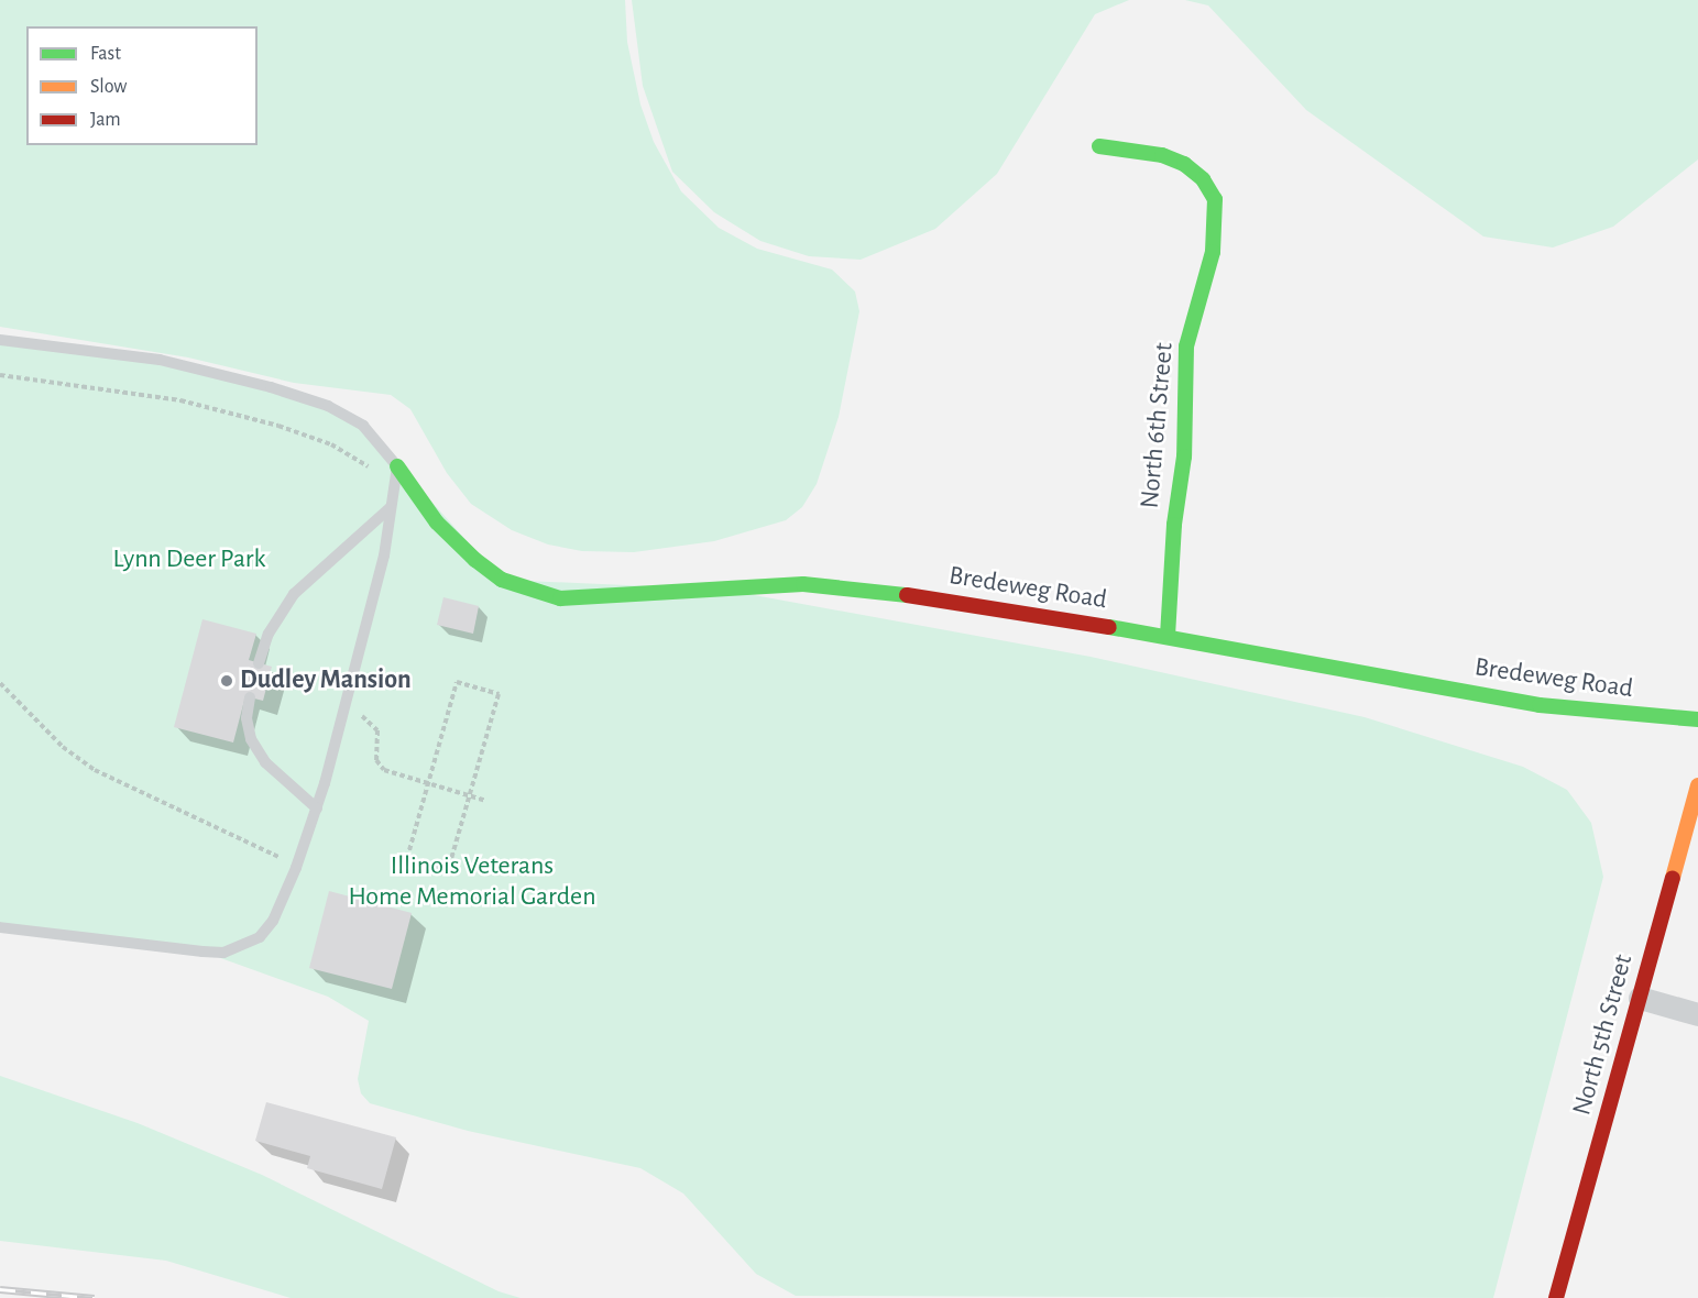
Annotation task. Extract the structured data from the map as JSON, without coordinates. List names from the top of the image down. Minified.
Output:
{"streets":{"street":["North 6th Street","Bredeweg Road","North 5th Street"]},"crossings":[["North 6th Street","Bredeweg Road"]],"parks":["Lynn Deer Park","Illinois Veterans Home Memorial Garden"],"places":["Dudley Mansion"],"legend":["Fast","Slow","Jam"]}
